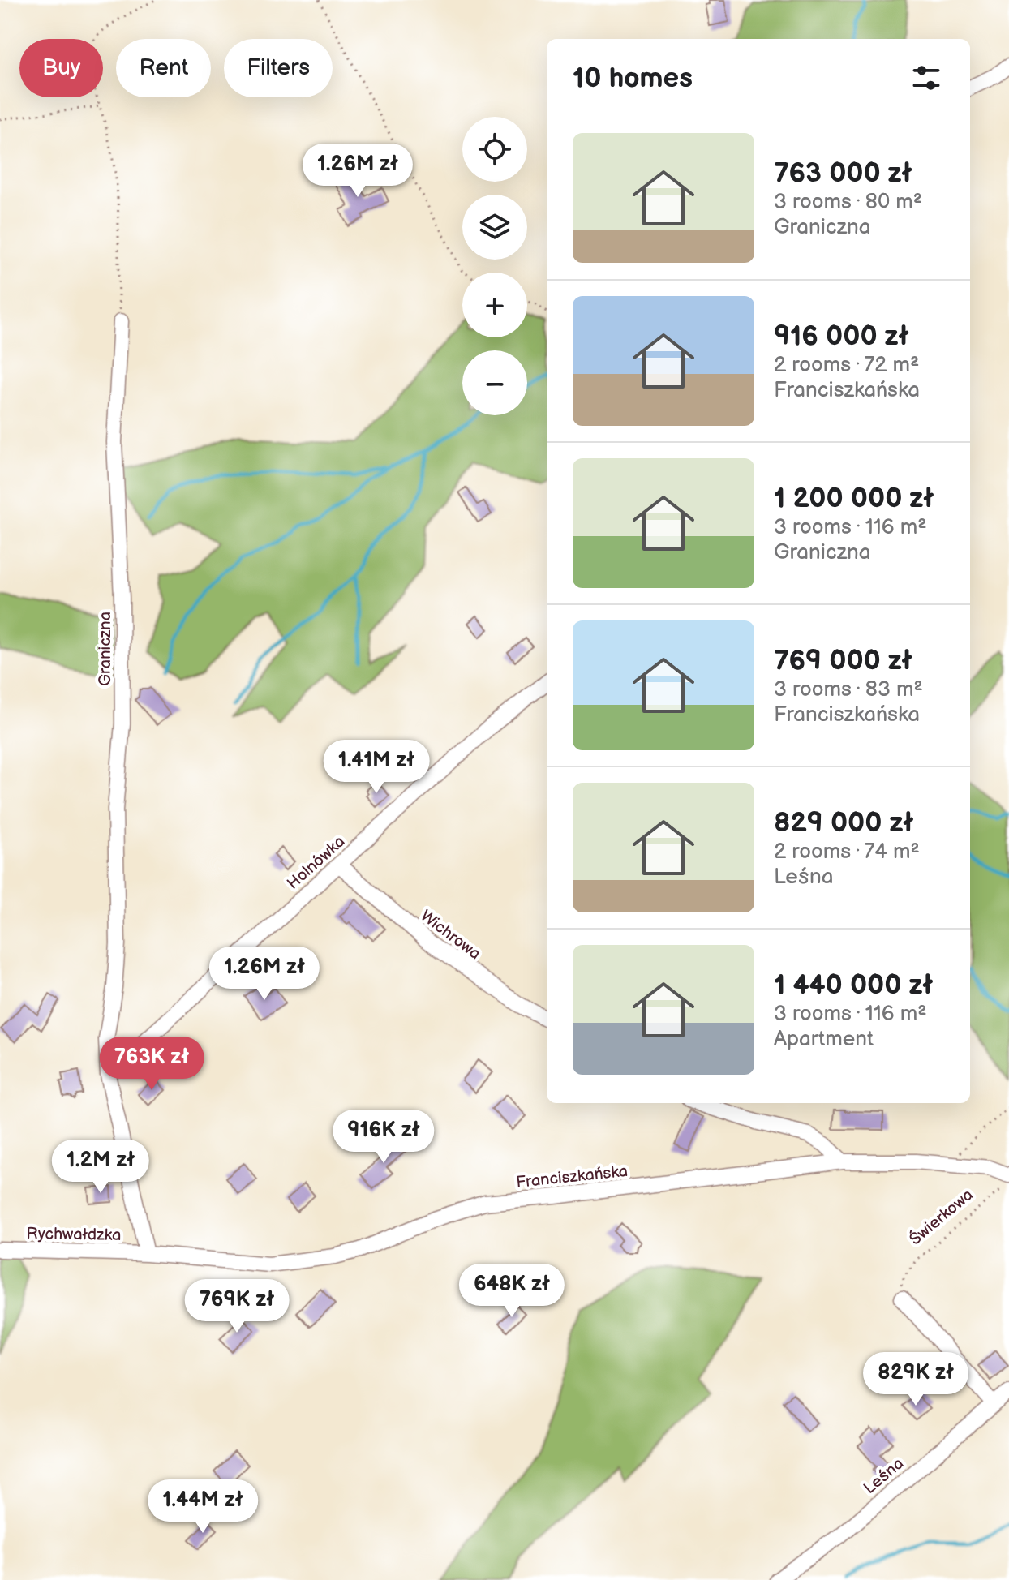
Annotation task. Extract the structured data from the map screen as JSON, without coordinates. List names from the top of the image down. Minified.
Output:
{"streets":{"street":["Graniczna","Holnówka","Wichrowa","Franciszkańska","Rychwałdzka","Leśna"],"path":["Świerkowa"]},"crossings":[["Graniczna","Holnówka"],["Graniczna","Franciszkańska"],["Graniczna","Rychwałdzka"],["Holnówka","Wichrowa"],["Franciszkańska","Rychwałdzka"]],"page":{"chip":["Buy","Rent","Filters"],"heading":"10 homes","map_buttons":["+","−"],"list":[{"name":"763 000 zł","note":"3 rooms · 80 m² · Graniczna"},{"name":"916 000 zł","note":"2 rooms · 72 m² · Franciszkańska"},{"name":"1 200 000 zł","note":"3 rooms · 116 m² · Graniczna"},{"name":"769 000 zł","note":"3 rooms · 83 m² · Franciszkańska"},{"name":"829 000 zł","note":"2 rooms · 74 m² · Leśna"},{"name":"1 440 000 zł","note":"3 rooms · 116 m² · Apartment"}],"price":["1.26M zł","1.41M zł","1.26M zł","763K zł","916K zł","1.2M zł","648K zł","769K zł","829K zł","1.44M zł"]}}
